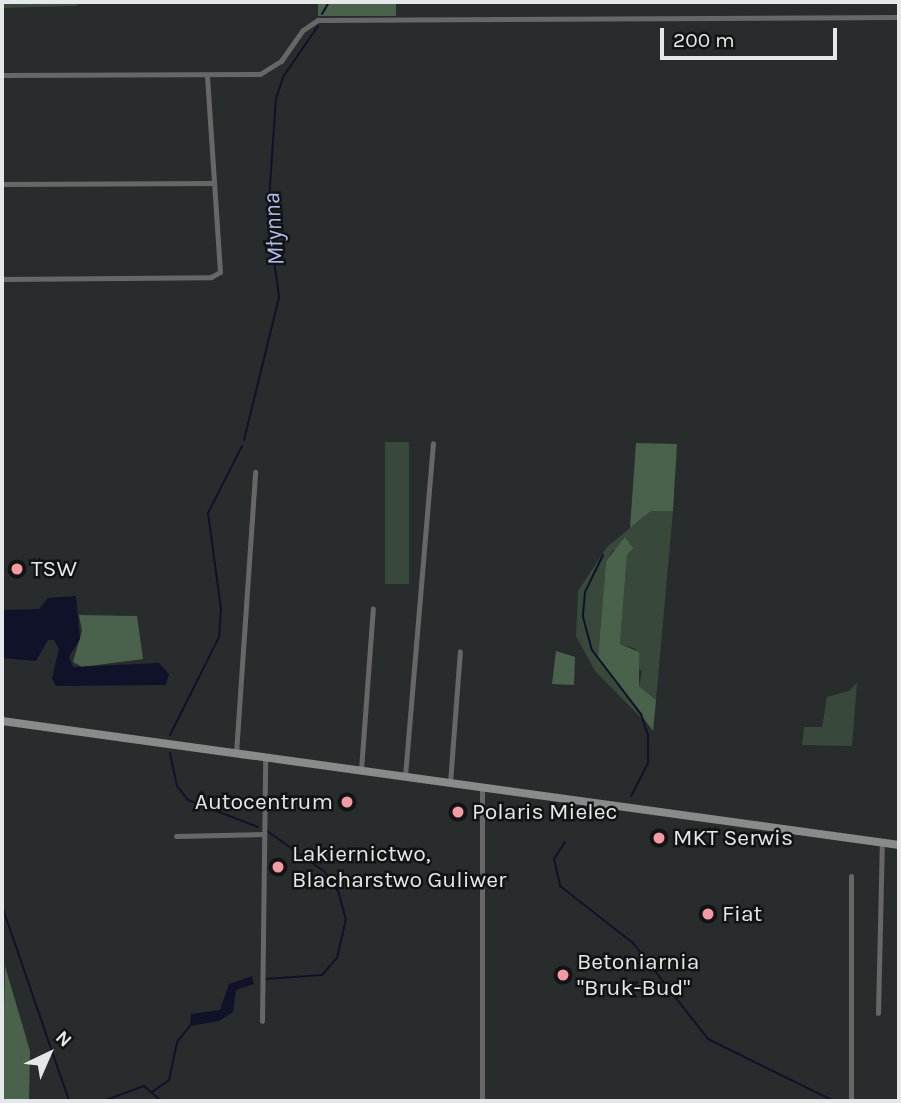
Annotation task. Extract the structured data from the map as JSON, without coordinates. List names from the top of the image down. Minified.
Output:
{"water":["Młynna"],"places":["TSW","Autocentrum","Polaris Mielec","MKT Serwis","Lakiernictwo, Blacharstwo Guliwer","Fiat","Betoniarnia \"Bruk-Bud\""],"scale_bar":"200 m","north":"top right"}
